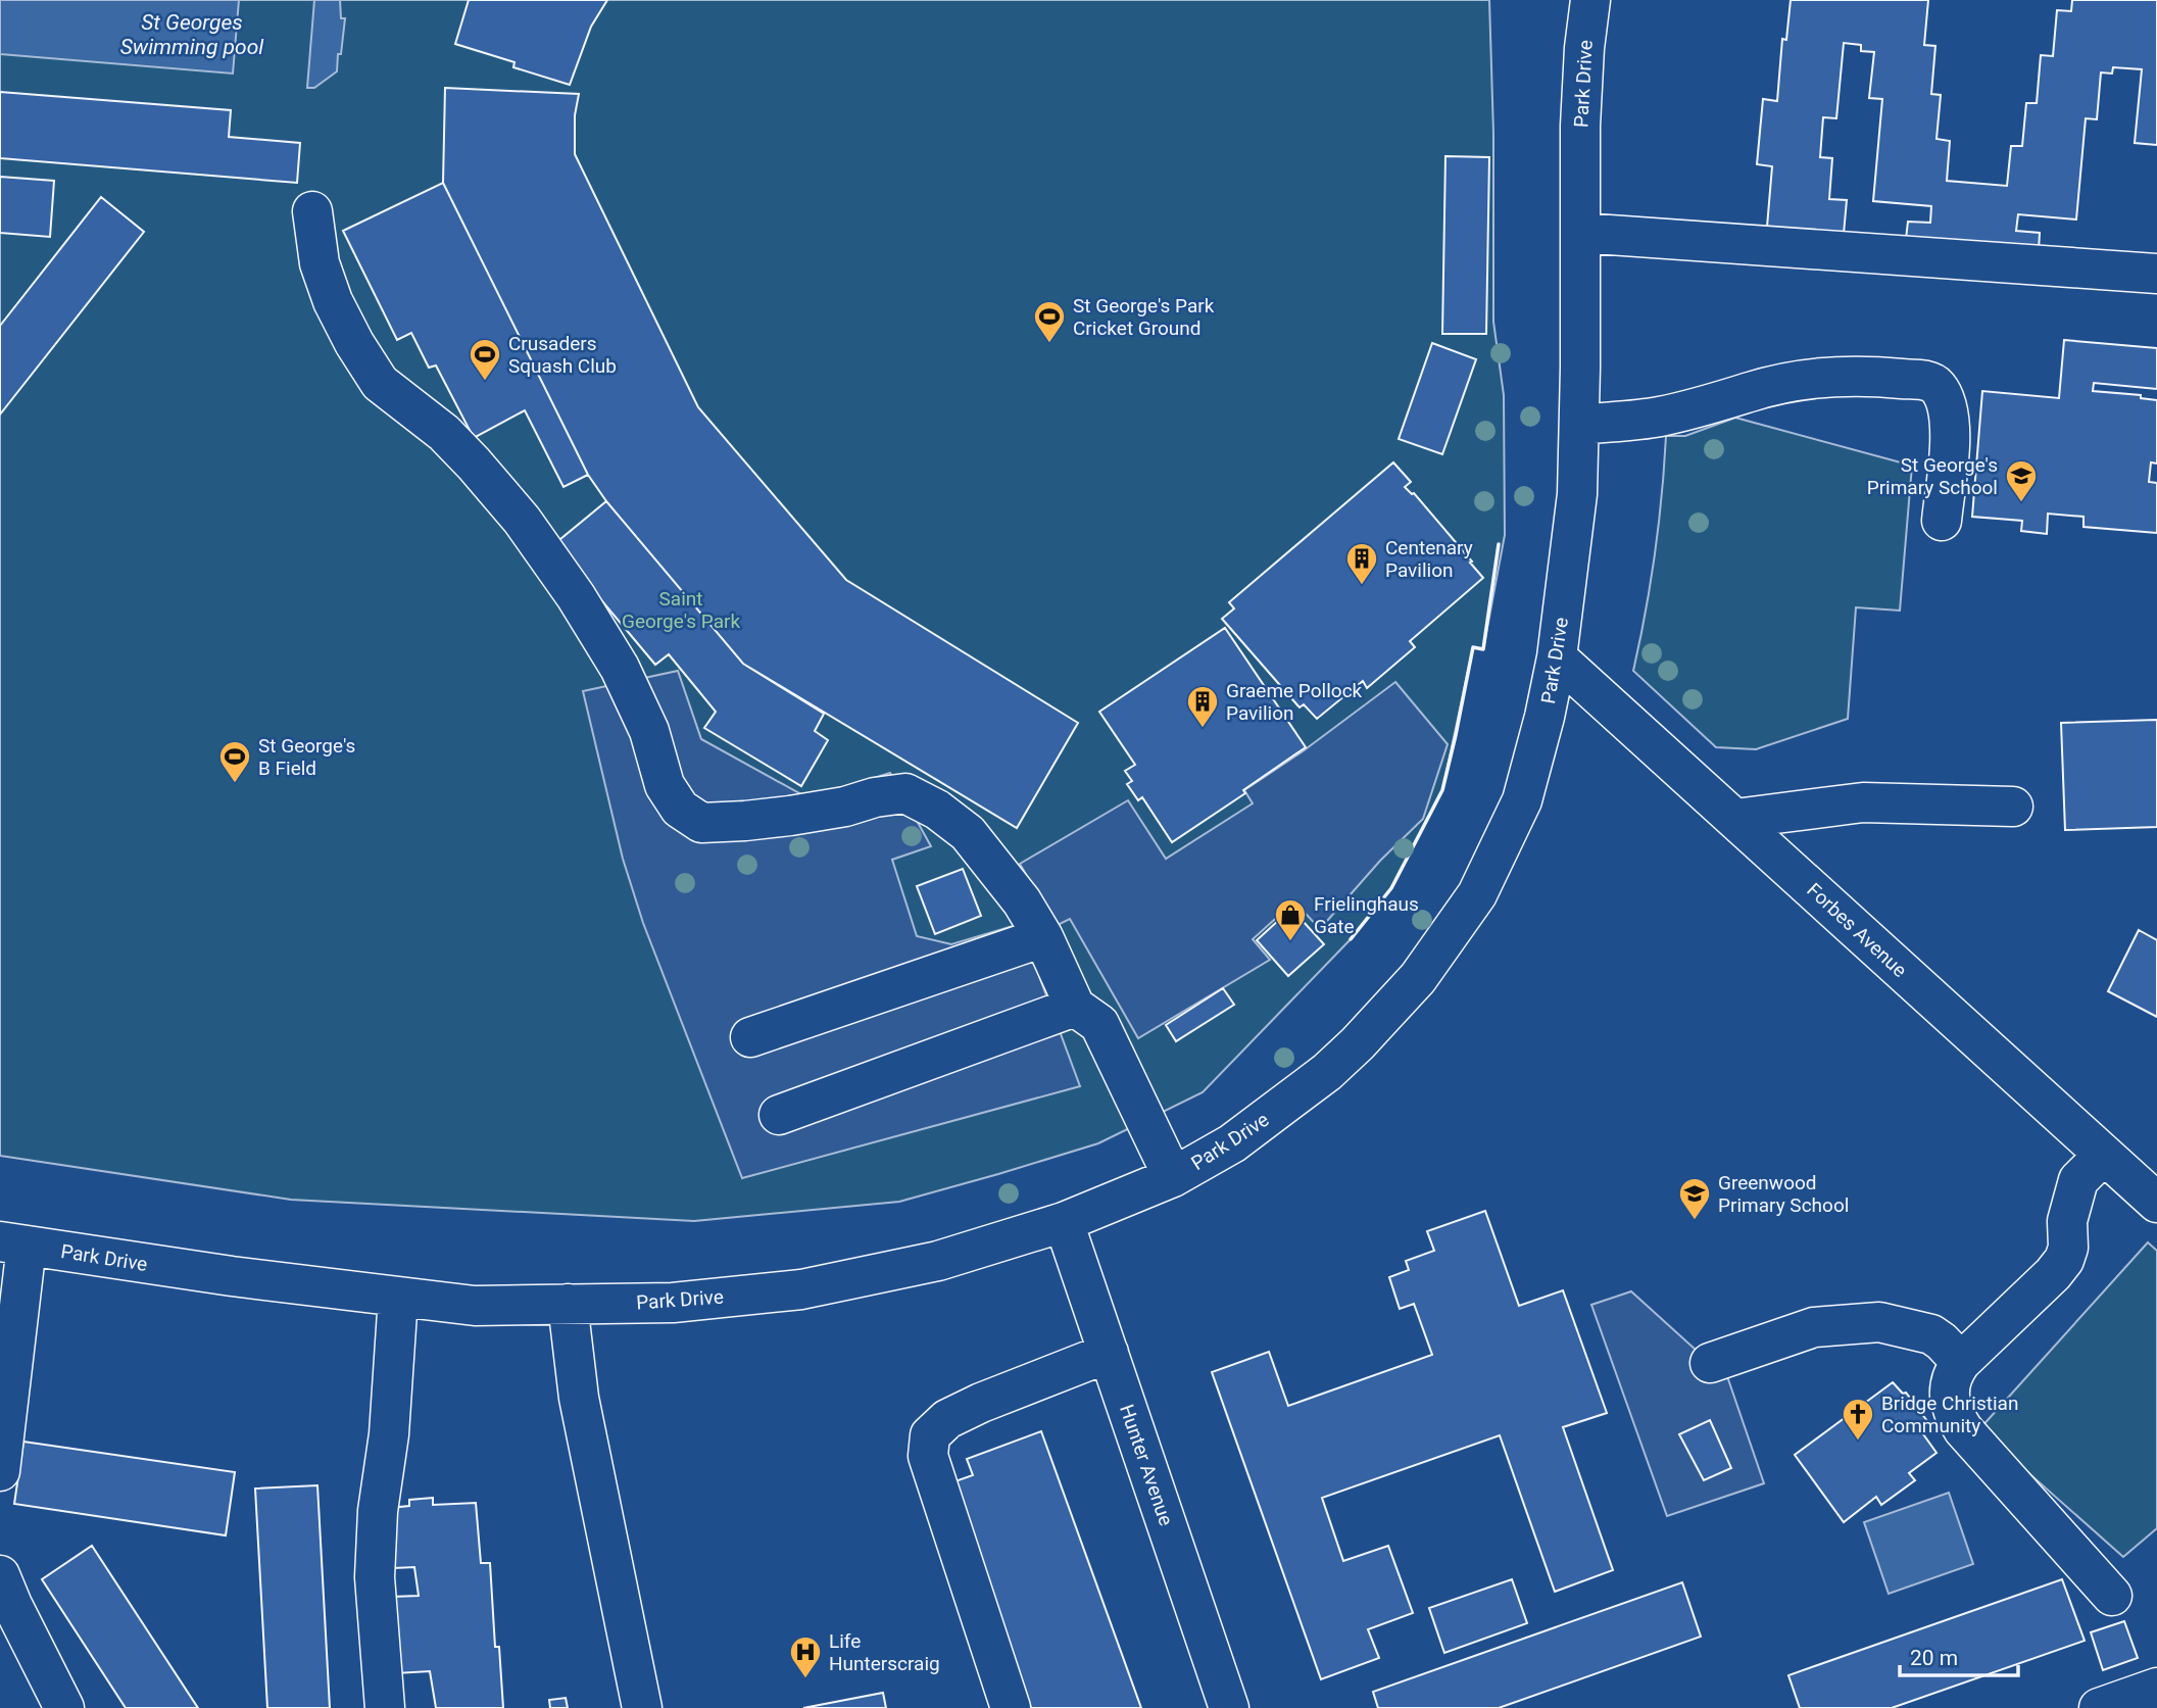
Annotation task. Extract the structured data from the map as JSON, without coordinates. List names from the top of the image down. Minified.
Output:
{"streets":{"street":["Park Drive","Forbes Avenue","Hunter Avenue"]},"crossings":[["Park Drive","Forbes Avenue"],["Park Drive","Hunter Avenue"]],"water":["St Georges Swimming pool"],"parks":["Saint George's Park"],"places":{"sports":["St George's Park Cricket Ground","Crusaders Squash Club","St George's B Field"],"school or university":["St George's Primary School","Greenwood Primary School"],"building":["Centenary Pavilion","Graeme Pollock Pavilion"],"shop":["Frielinghaus Gate"],"church":["Bridge Christian Community"],"hospital":["Life Hunterscraig"]},"scale_bar":"20 m"}
